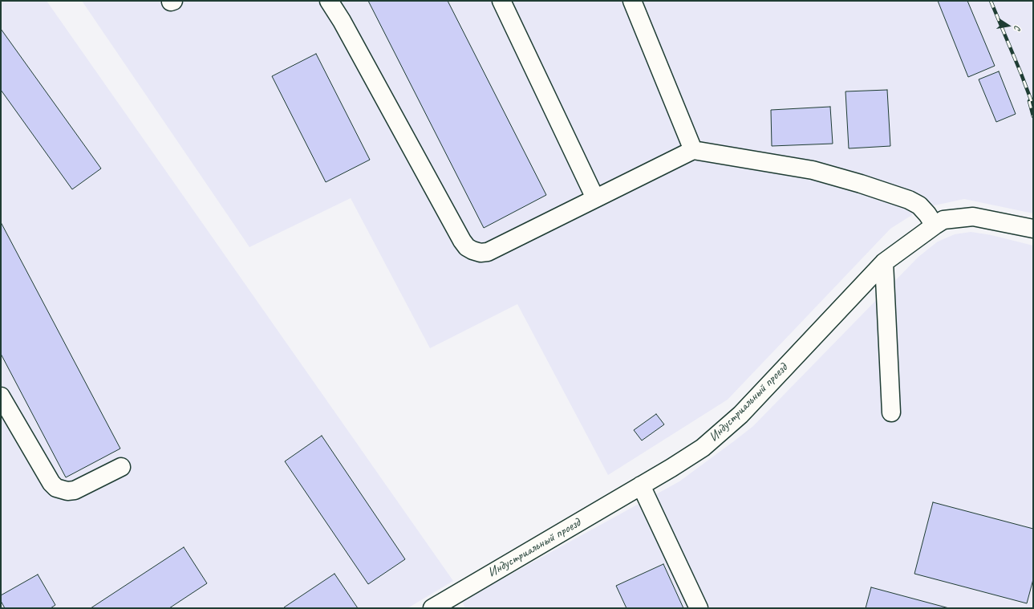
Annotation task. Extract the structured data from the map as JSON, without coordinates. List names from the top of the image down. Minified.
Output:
{"streets":{"street":["Индустриальный проезд"]},"north":"right"}
